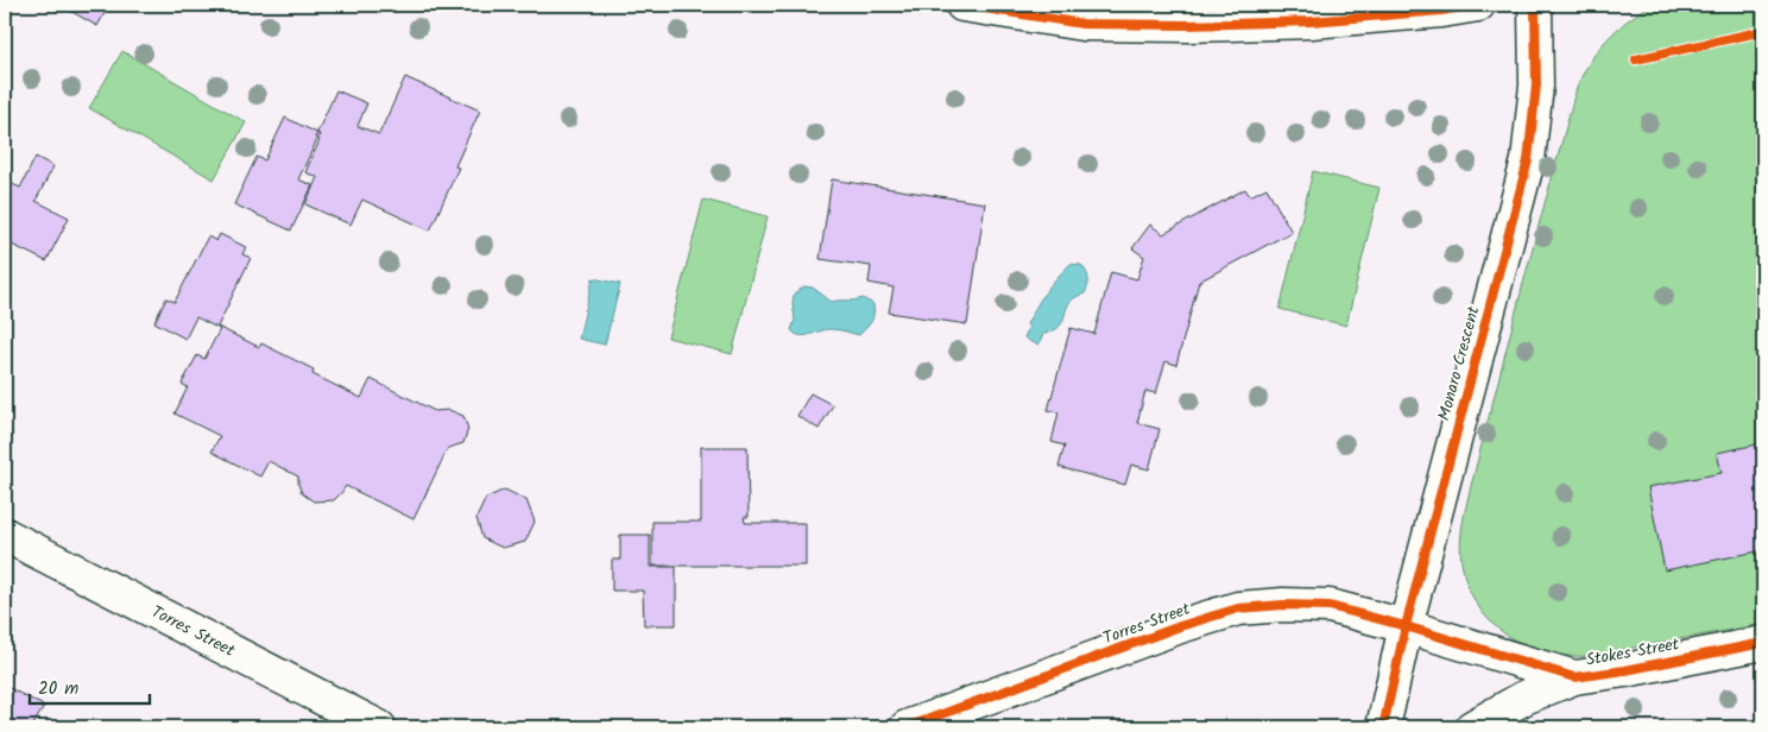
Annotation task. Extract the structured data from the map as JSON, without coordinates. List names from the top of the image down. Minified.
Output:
{"streets":{"street":["Monaro Crescent","Torres Street","Stokes Street"]},"crossings":[["Monaro Crescent","Torres Street"],["Monaro Crescent","Stokes Street"],["Torres Street","Stokes Street"]],"scale_bar":"20 m"}
